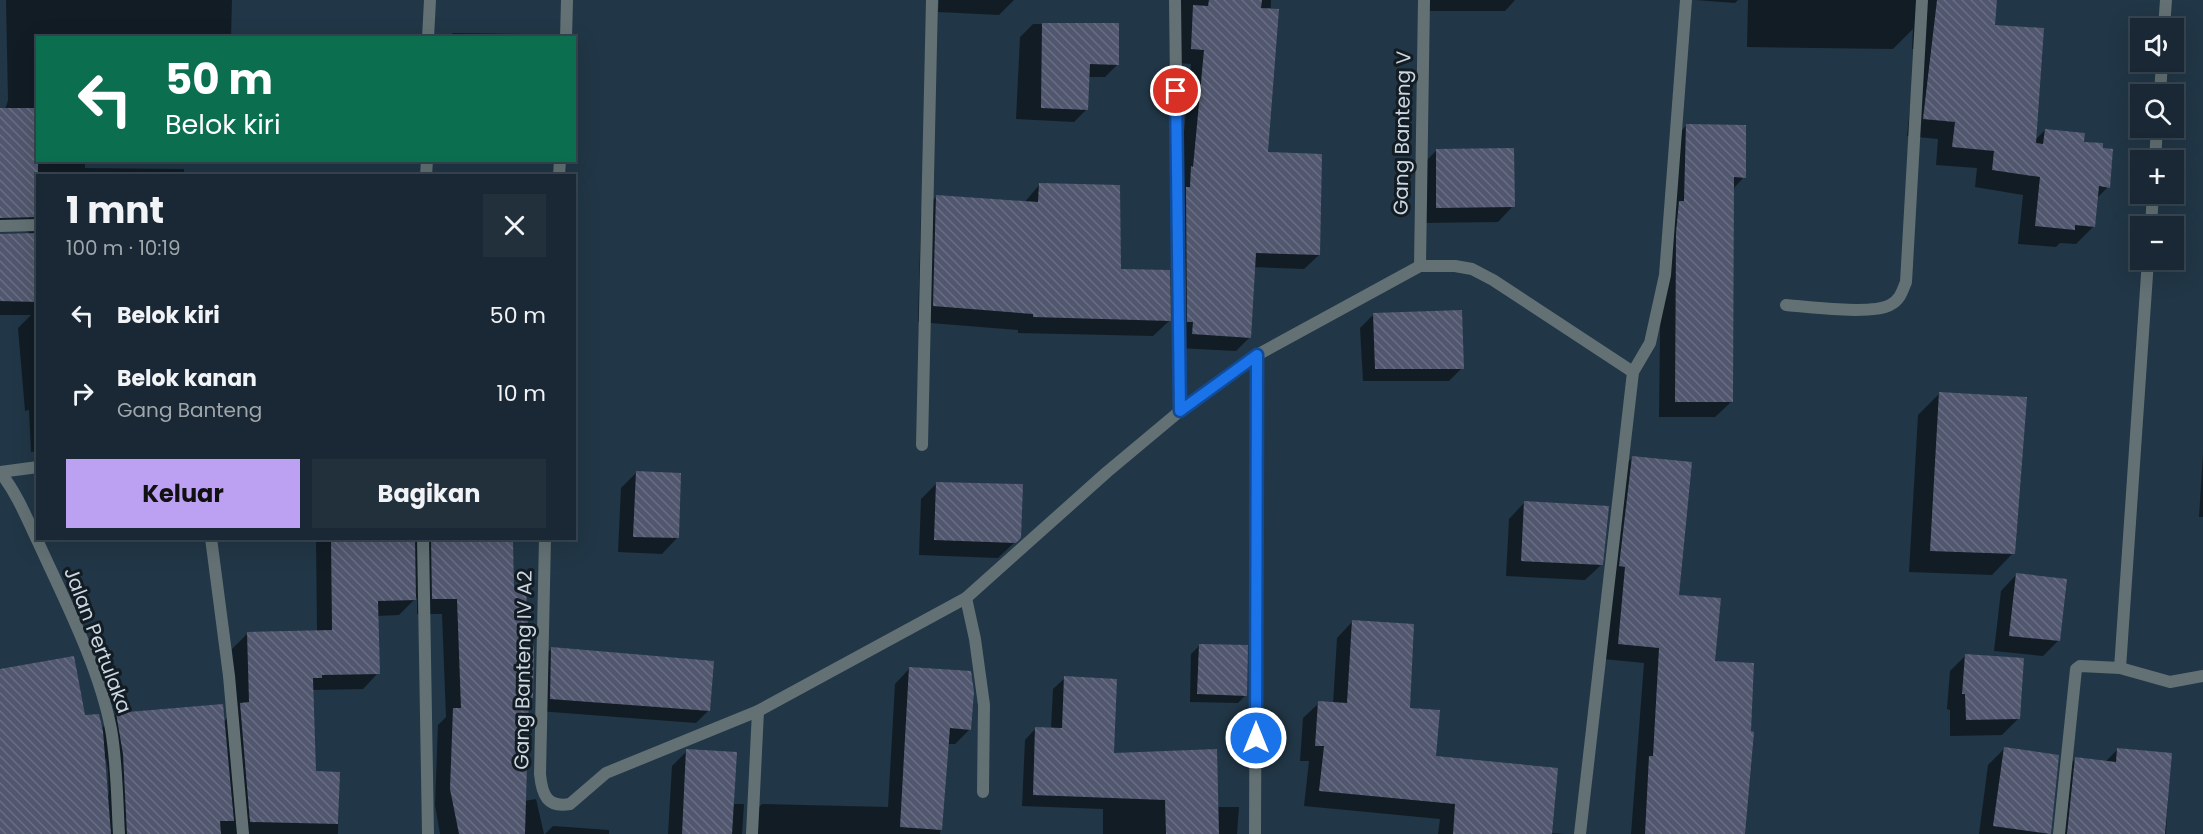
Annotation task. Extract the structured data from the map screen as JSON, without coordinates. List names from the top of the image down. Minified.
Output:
{"streets":{"street":["Gang Banteng V","Jalan Pertulaka","Gang Banteng IV A2"]},"page":{"map_buttons":["+","−"],"turn":["50 m","Belok kiri"],"heading":["1 mnt","100 m · 10:19"],"list":[{"name":"Belok kiri","value":"50 m"},{"name":"Belok kanan","note":"Gang Banteng","value":"10 m"}],"buttons":["Keluar","Bagikan"]}}
